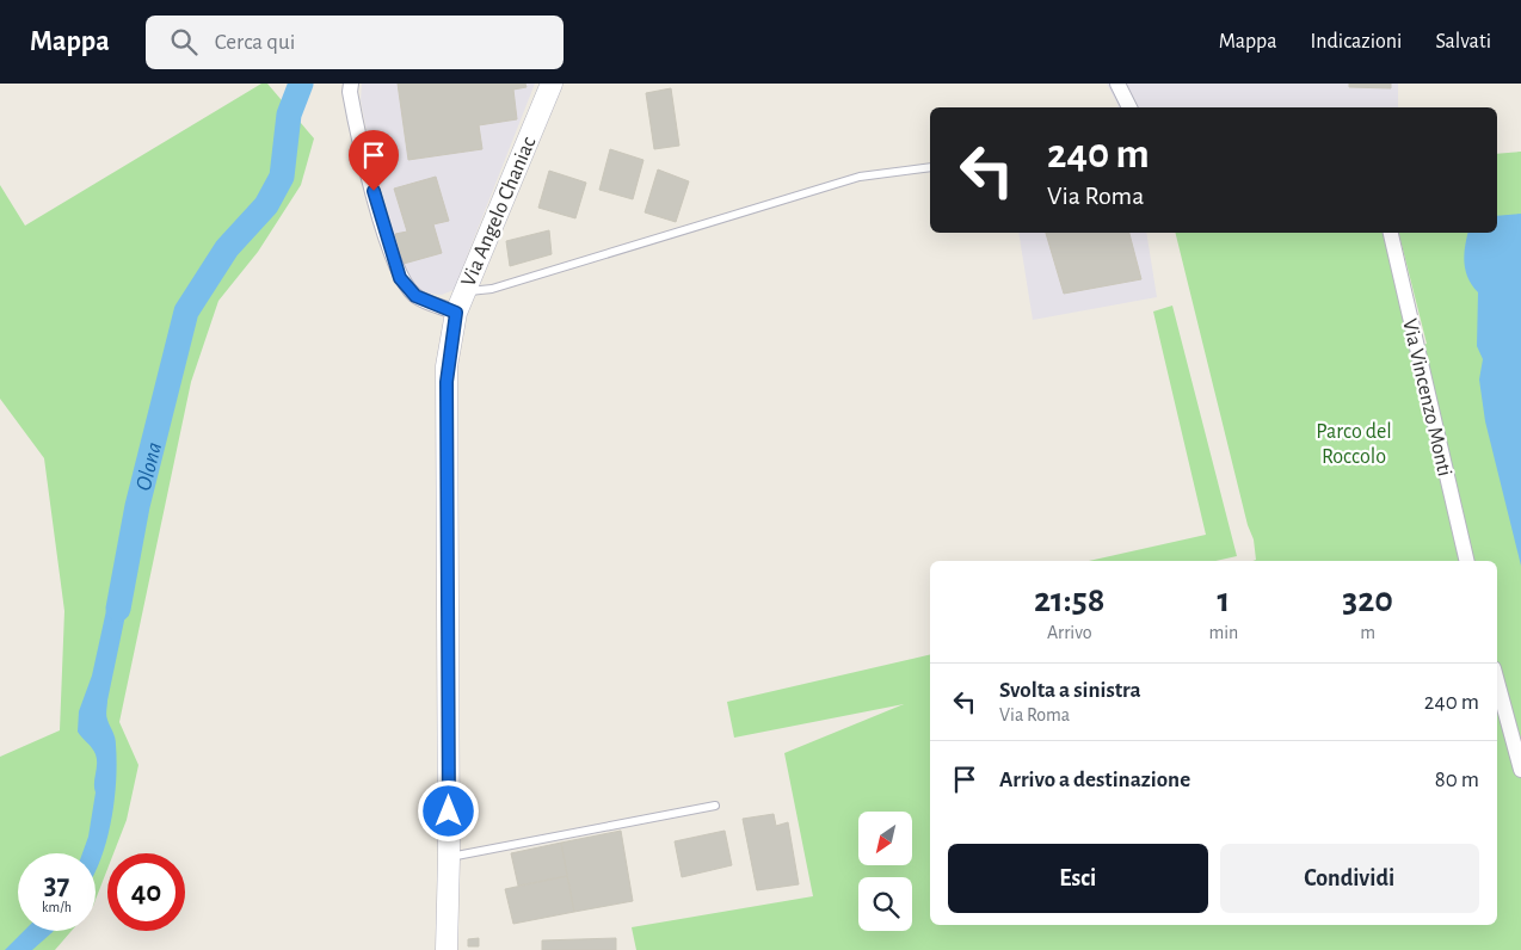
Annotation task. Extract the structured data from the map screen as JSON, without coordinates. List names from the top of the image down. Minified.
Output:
{"streets":{"street":["Via Angelo Chaniac","Via Vincenzo Monti"]},"water":["Olona"],"parks":["Parco del Roccolo"],"north":"bottom left","page":{"header":"Mappa","search":"Cerca qui","nav":["Mappa","Indicazioni","Salvati"],"turn":["240 m","Via Roma"],"eta":["21:58","Arrivo","1","min","320","m"],"list":[{"name":"Svolta a sinistra","note":"Via Roma","value":"240 m"},{"name":"Arrivo a destinazione","value":"80 m"}],"buttons":["Esci","Condividi"],"speed":"37 km/h","limit":"40"}}
